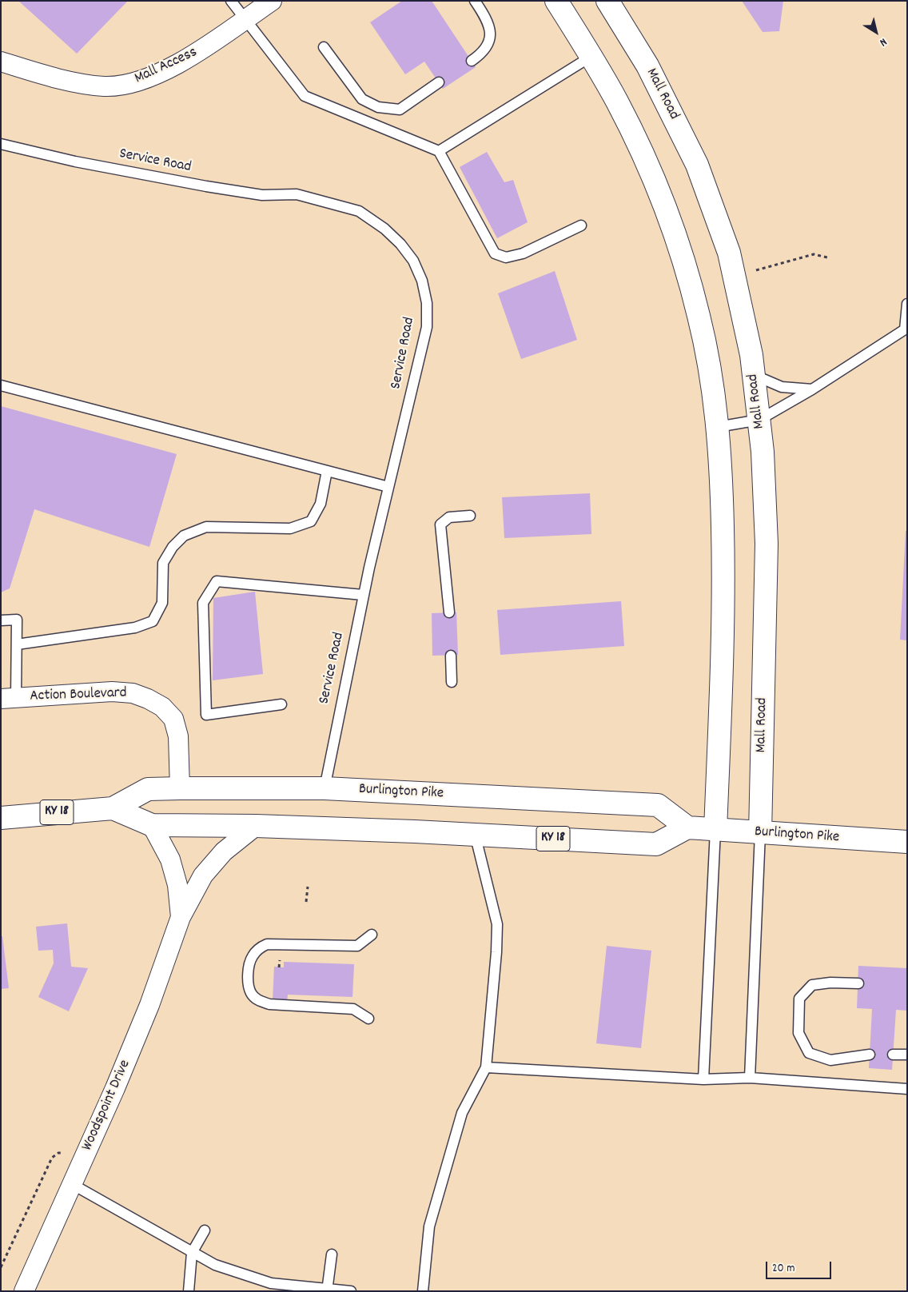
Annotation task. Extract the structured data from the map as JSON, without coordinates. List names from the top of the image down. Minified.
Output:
{"streets":{"main road":["Mall Road","Burlington Pike","KY 18"],"street":["Mall Access","Action Boulevard","Woodspoint Drive"],"lane":["Service Road"]},"crossings":[["Mall Road","Burlington Pike"],["Service Road","Burlington Pike"],["Action Boulevard","Burlington Pike"],["Burlington Pike","Woodspoint Drive"]],"scale_bar":"20 m","north":"bottom right"}
